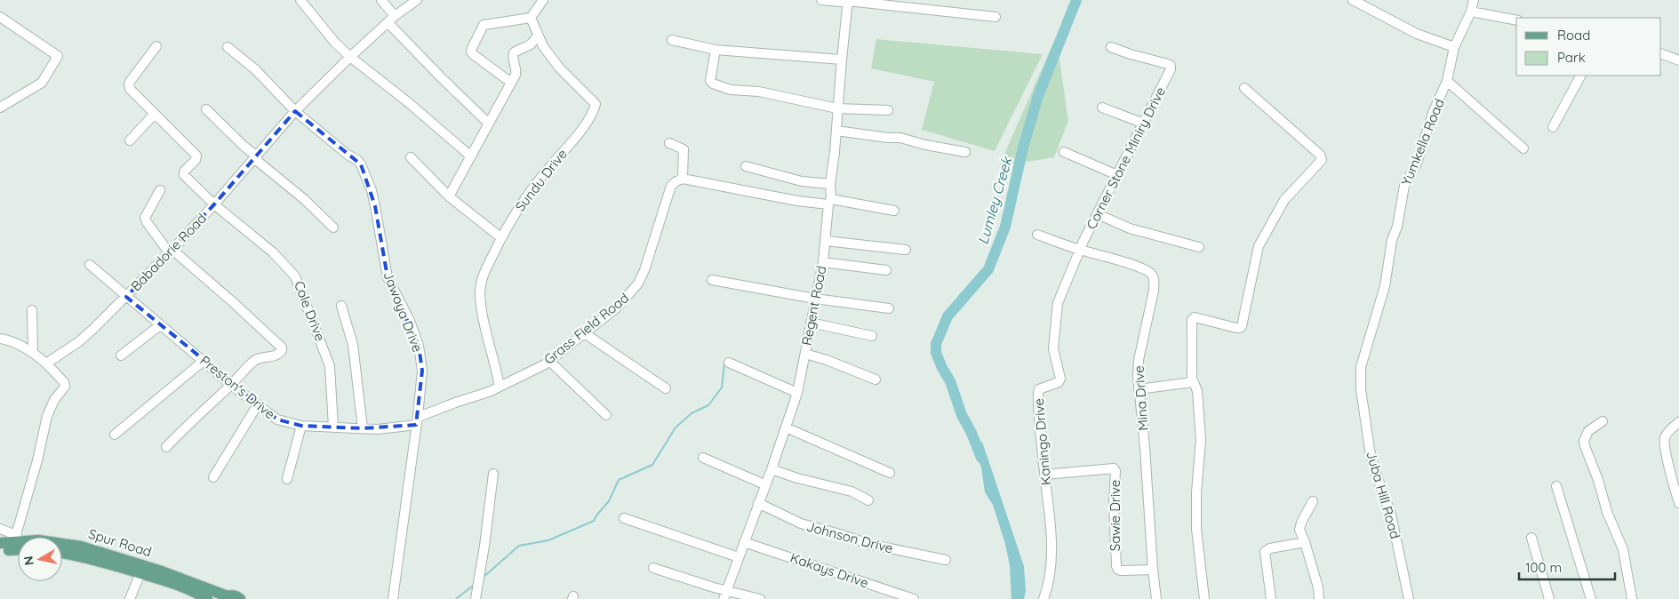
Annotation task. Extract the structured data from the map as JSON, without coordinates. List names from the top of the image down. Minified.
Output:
{"streets":{"main road":["Spur Road"],"street":["Yumkella Road","Corner Stone Miniry Drive","Sundu Drive","Babadorie Road","Regent Road","Cole Drive","Jawoya Drive","Grass Field Road","Preston's Drive","Mina Drive","Kaningo Drive","Juba Hill Road","Sawie Drive","Johnson Drive","Kakays Drive"]},"crossings":[["Yumkella Road","Juba Hill Road"],["Corner Stone Miniry Drive","Mina Drive"],["Corner Stone Miniry Drive","Kaningo Drive"],["Sundu Drive","Grass Field Road"],["Babadorie Road","Cole Drive"],["Babadorie Road","Jawoya Drive"],["Babadorie Road","Preston's Drive"],["Regent Road","Johnson Drive"],["Regent Road","Kakays Drive"],["Cole Drive","Preston's Drive"],["Jawoya Drive","Grass Field Road"],["Jawoya Drive","Preston's Drive"],["Grass Field Road","Preston's Drive"],["Mina Drive","Kaningo Drive"],["Mina Drive","Sawie Drive"],["Kaningo Drive","Sawie Drive"]],"water":["Lumley Creek"],"legend":["Road","Park"],"scale_bar":"100 m","north":"left"}
